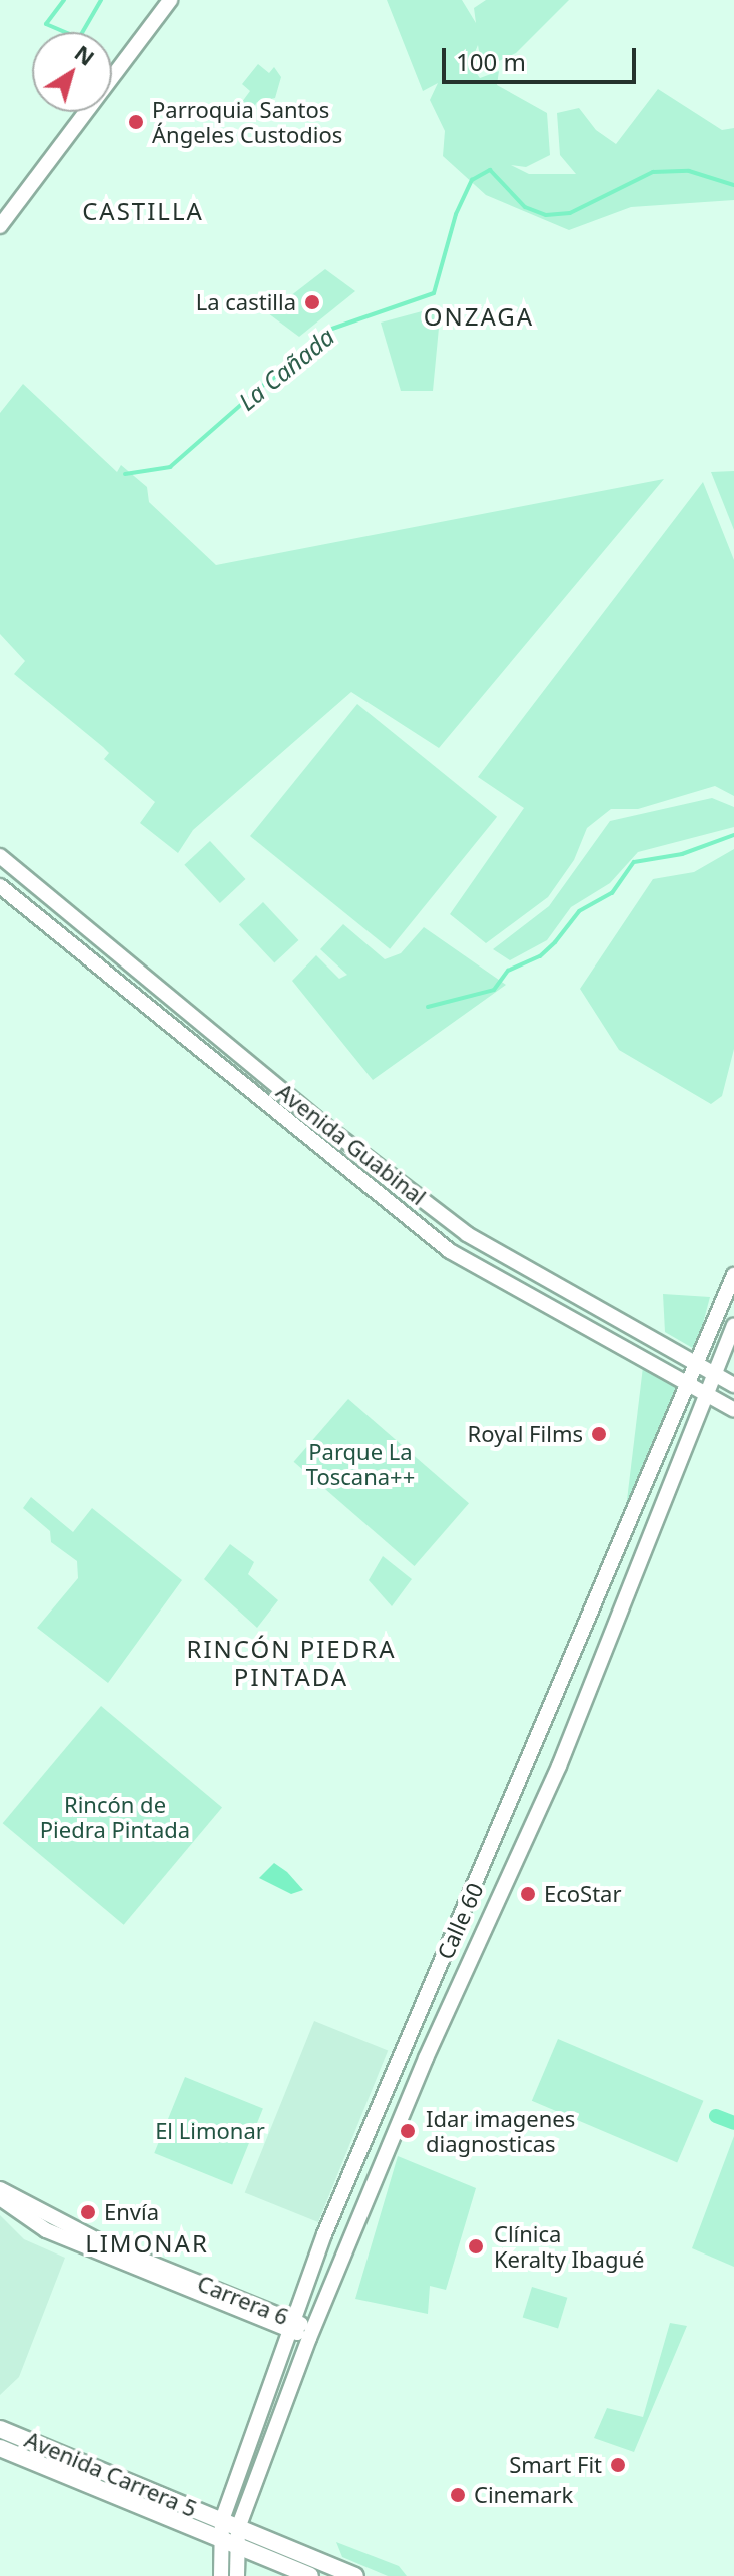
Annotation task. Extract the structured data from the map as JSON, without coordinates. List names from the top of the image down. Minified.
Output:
{"streets":{"main road":["Avenida Guabinal","Calle 60","Carrera 6","Avenida Carrera 5"]},"crossings":[["Avenida Guabinal","Calle 60"],["Calle 60","Carrera 6"],["Calle 60","Avenida Carrera 5"]],"districts":["CASTILLA","ONZAGA","RINCÓN PIEDRA PINTADA","LIMONAR"],"water":["La Cañada"],"parks":["Parque La Toscana++","Rincón de Piedra Pintada","El Limonar"],"places":["Parroquia Santos Ángeles Custodios","La castilla","Royal Films","EcoStar","Idar imagenes diagnosticas","Envía","Clínica Keralty Ibagué","Smart Fit","Cinemark"],"scale_bar":"100 m","north":"top right"}
